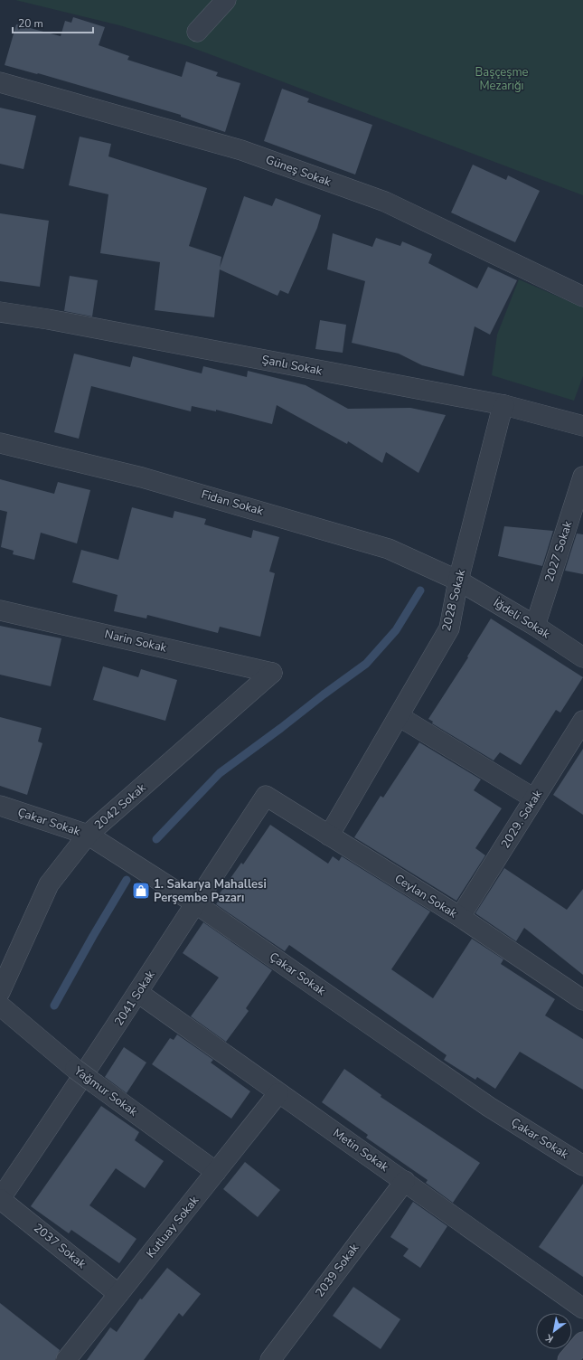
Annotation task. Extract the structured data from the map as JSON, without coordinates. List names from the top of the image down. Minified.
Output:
{"streets":{"street":["Güneş Sokak","Şanlı Sokak","Fidan Sokak","2027 Sokak","2028 Sokak","İğdeli Sokak","Narin Sokak","2042 Sokak","2029. Sokak","Çakar Sokak","Ceylan Sokak","2041 Sokak","Yağmur Sokak","Metin Sokak","Kutluay Sokak","2037 Sokak","2039 Sokak"]},"crossings":[["Şanlı Sokak","2028 Sokak"],["Fidan Sokak","2028 Sokak"],["Fidan Sokak","İğdeli Sokak"],["2027 Sokak","İğdeli Sokak"],["2028 Sokak","İğdeli Sokak"],["2028 Sokak","Ceylan Sokak"],["Narin Sokak","2042 Sokak"],["2042 Sokak","Çakar Sokak"],["2029. Sokak","Ceylan Sokak"],["Çakar Sokak","2041 Sokak"],["Ceylan Sokak","2041 Sokak"],["2041 Sokak","Metin Sokak"],["2041 Sokak","2037 Sokak"],["Yağmur Sokak","Kutluay Sokak"],["Metin Sokak","Kutluay Sokak"],["Metin Sokak","2039 Sokak"],["Kutluay Sokak","2037 Sokak"]],"parks":["Başçeşme Mezarığı"],"places":{"shop":["1. Sakarya Mahallesi Perşembe Pazarı"]},"scale_bar":"20 m","north":"bottom left"}
